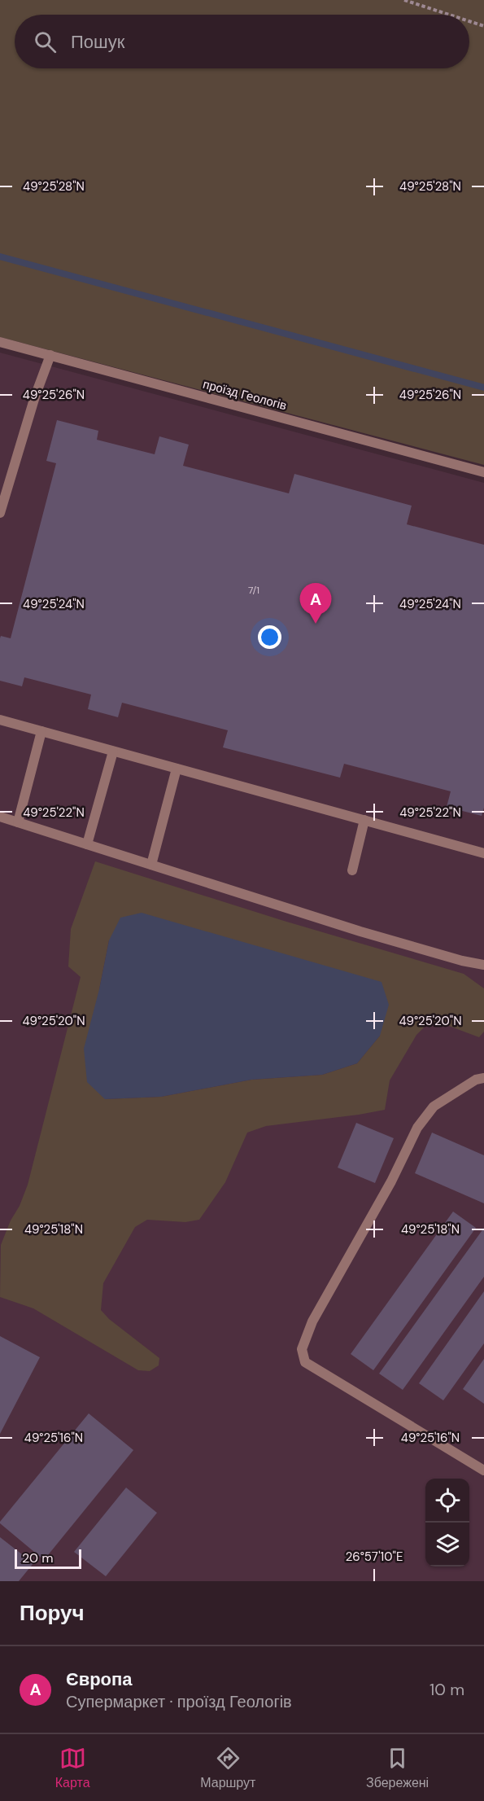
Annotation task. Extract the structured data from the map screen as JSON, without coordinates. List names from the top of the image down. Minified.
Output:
{"streets":{"street":["проїзд Геологів"]},"house_numbers":["7/1"],"scale_bar":"20 m","page":{"search":"Пошук","pins":"A","scale":"20 m","heading":"Поруч","list":[{"mark":"A","name":"Європа","note":"Супермаркет · проїзд Геологів","value":"10 m"}],"nav":["Карта","Маршрут","Збережені"]},"coordinates":["49°25'28\"N","49°25'26\"N","49°25'24\"N","49°25'22\"N","49°25'20\"N","49°25'18\"N","49°25'16\"N","26°57'10\"E"]}
